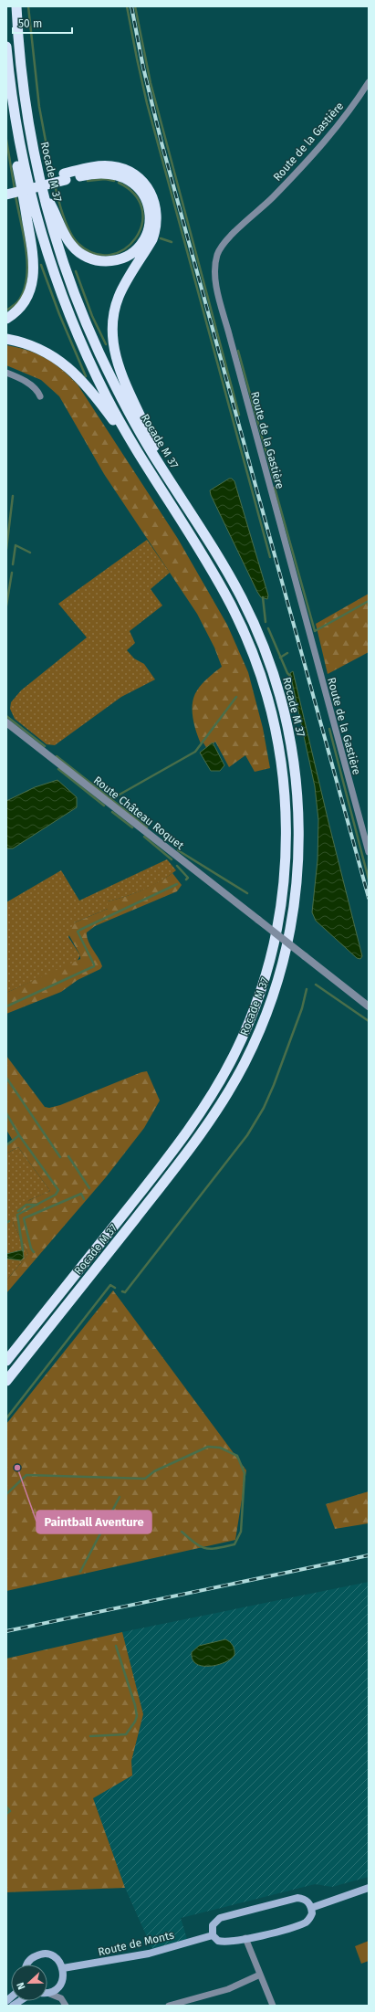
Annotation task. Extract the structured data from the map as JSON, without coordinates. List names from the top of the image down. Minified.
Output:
{"streets":{"highway":["Rocade M 37"],"main road":["Route de Monts"],"street":["Route de la Gastière","Route Château Roquet"]},"places":["Paintball Aventure"],"scale_bar":"50 m","north":"left"}
